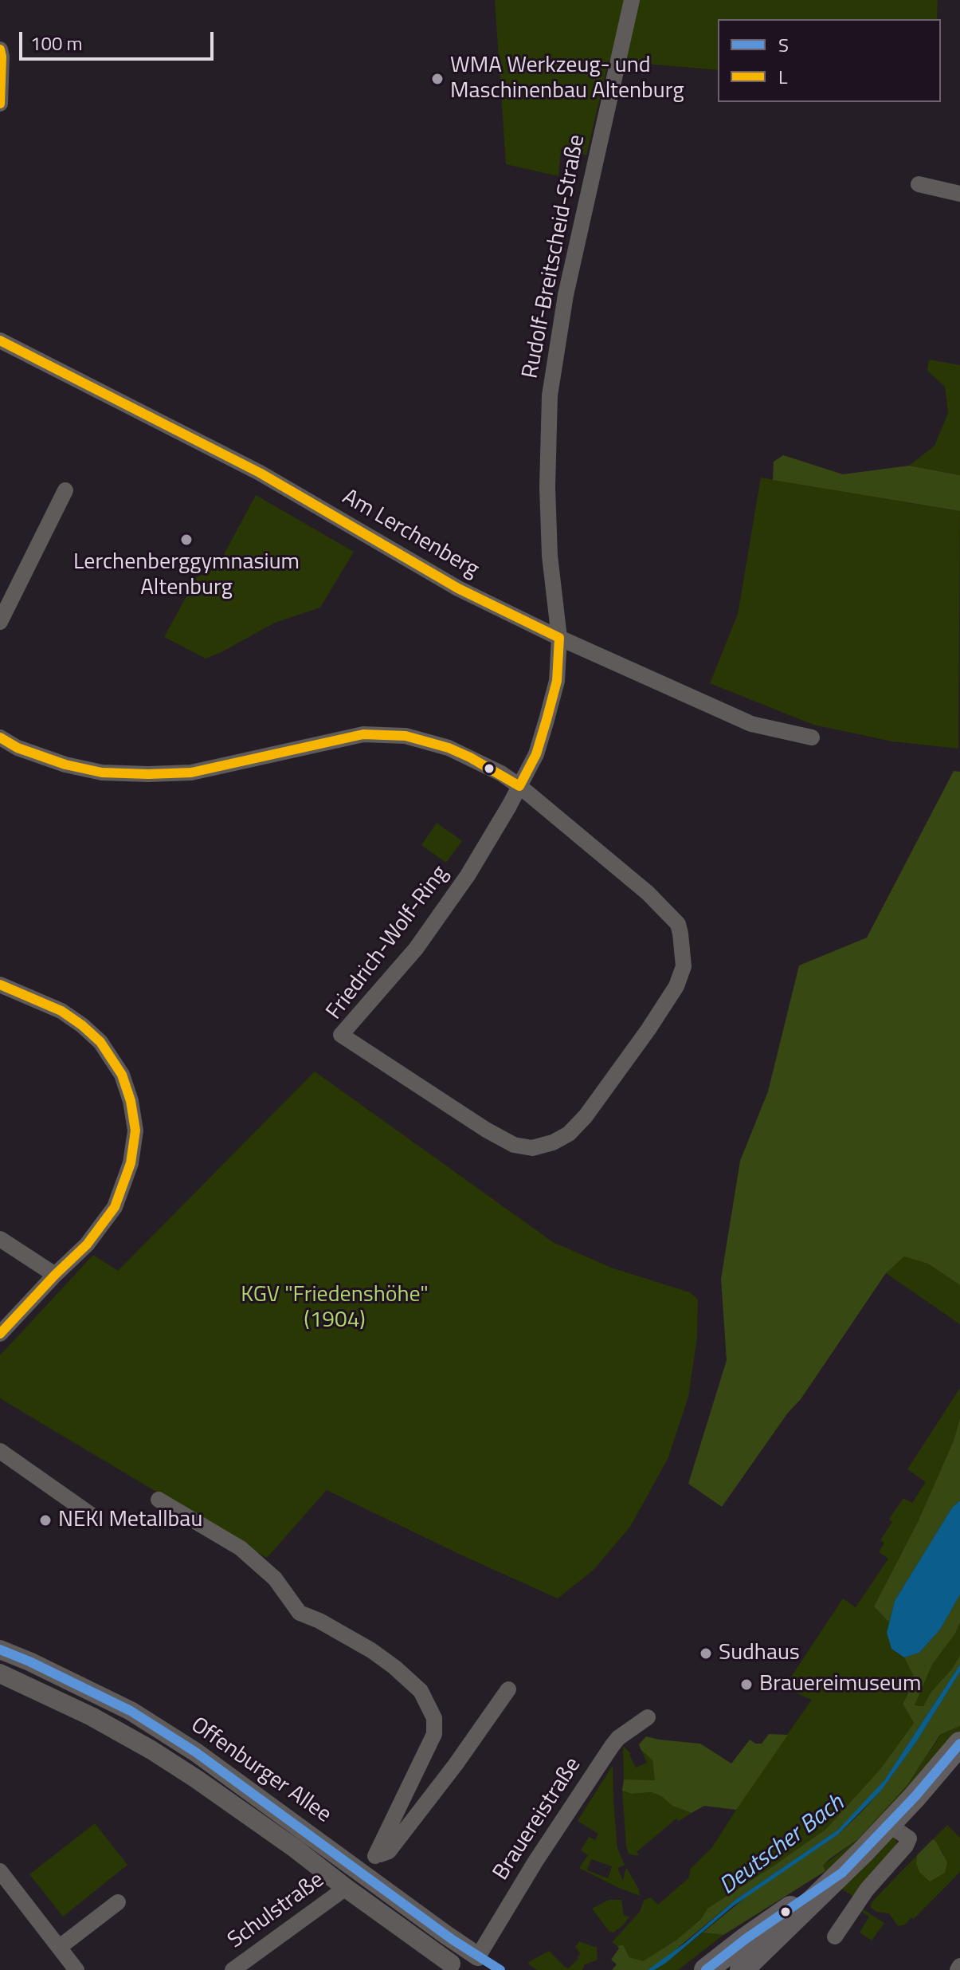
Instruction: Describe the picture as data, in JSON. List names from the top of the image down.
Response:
{
  "streets": {
    "street": [
      "Rudolf-Breitscheid-Straße",
      "Am Lerchenberg",
      "Friedrich-Wolf-Ring",
      "Offenburger Allee",
      "Brauereistraße",
      "Schulstraße"
    ]
  },
  "crossings": [
    ["Rudolf-Breitscheid-Straße", "Am Lerchenberg"],
    ["Rudolf-Breitscheid-Straße", "Friedrich-Wolf-Ring"],
    ["Offenburger Allee", "Brauereistraße"],
    ["Offenburger Allee", "Schulstraße"]
  ],
  "water": ["Deutscher Bach"],
  "parks": ["KGV \"Friedenshöhe\" (1904)"],
  "places": [
    "WMA Werkzeug- und Maschinenbau Altenburg",
    "Lerchenberggymnasium Altenburg",
    "NEKI Metallbau",
    "Sudhaus",
    "Brauereimuseum"
  ],
  "lines": ["transit line L", "transit line S"],
  "legend": ["S", "L"],
  "scale_bar": "100 m"
}
